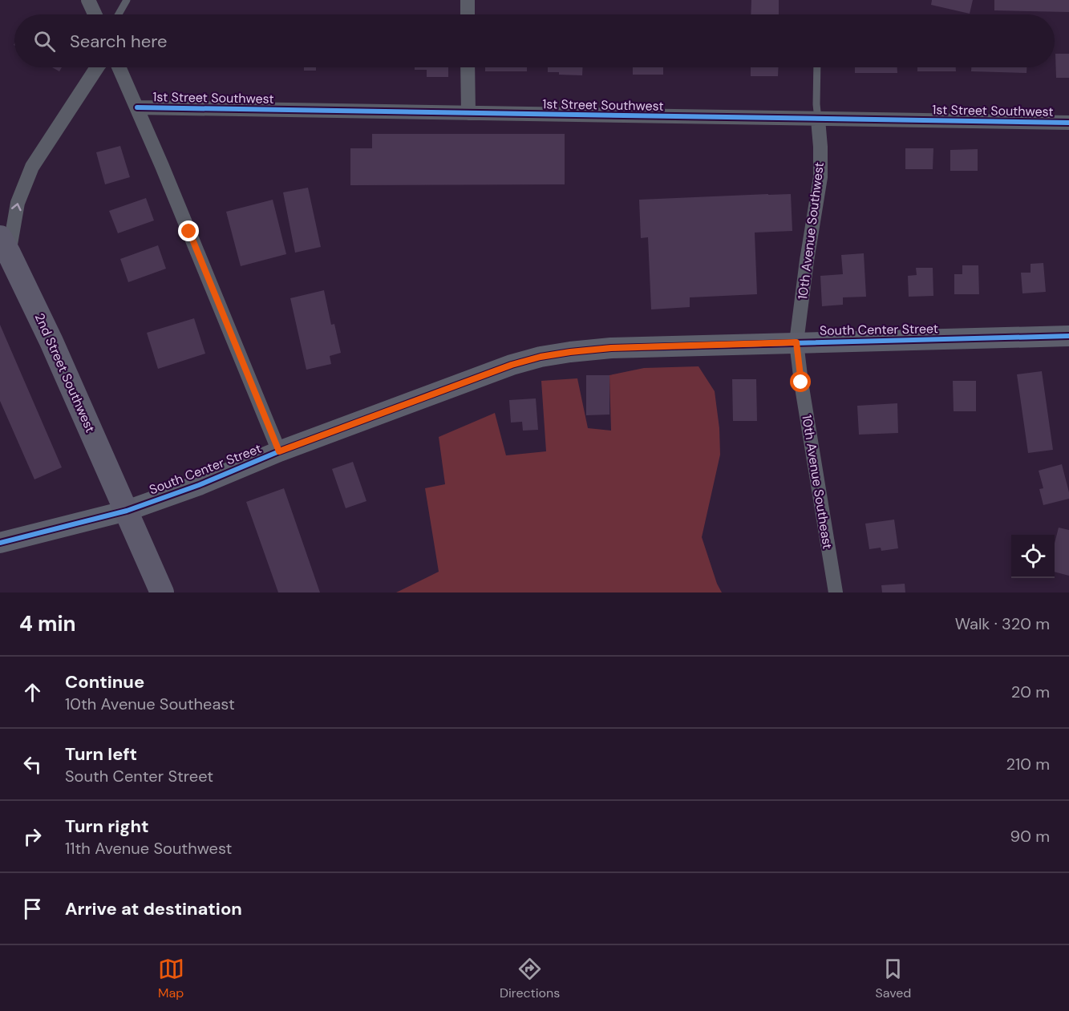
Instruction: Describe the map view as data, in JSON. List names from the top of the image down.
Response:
{
  "streets": {
    "main road": ["2nd Street Southwest"],
    "street": [
      "1st Street Southwest",
      "10th Avenue Southwest",
      "South Center Street",
      "10th Avenue Southeast"
    ]
  },
  "crossings": [
    ["1st Street Southwest", "10th Avenue Southwest"],
    ["10th Avenue Southwest", "South Center Street"],
    ["10th Avenue Southwest", "10th Avenue Southeast"],
    ["South Center Street", "2nd Street Southwest"],
    ["South Center Street", "10th Avenue Southeast"]
  ],
  "page": {
    "search": "Search here",
    "heading": ["4 min", "Walk · 320 m"],
    "list": [
      ["Continue", "10th Avenue Southeast", "20 m"],
      ["Turn left", "South Center Street", "210 m"],
      ["Turn right", "11th Avenue Southwest", "90 m"],
      "Arrive at destination"
    ],
    "nav": ["Map", "Directions", "Saved"]
  }
}
